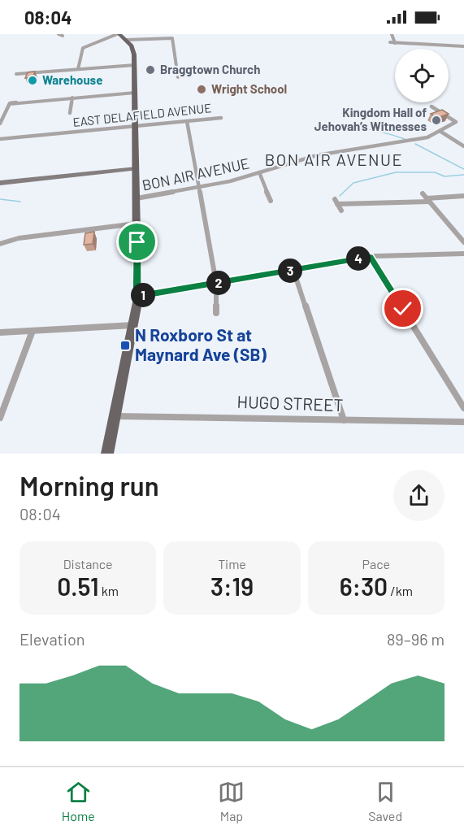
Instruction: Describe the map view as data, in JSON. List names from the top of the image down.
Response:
{
  "streets": {
    "street": ["EAST DELAFIELD AVENUE", "BON AIR AVENUE", "HUGO STREET"]
  },
  "districts": ["BON AIR AVENUE"],
  "places": {
    "other": [
      "Braggtown Church",
      "Warehouse",
      "Wright School",
      "Kingdom Hall of Jehovah’s Witnesses"
    ],
    "transit": ["N Roxboro St at Maynard Ave (SB)"]
  },
  "page": {
    "status": "08:04",
    "pins": [
      "4",
      "3",
      "2",
      "1"
    ],
    "heading": ["Morning run", "08:04"],
    "stats": [
      ["Distance", "0.51 km"],
      ["Time", "3:19"],
      ["Pace", "6:30 /km"]
    ],
    "chart": ["Elevation", "89–96 m"],
    "tabs": ["Home", "Map", "Saved"]
  }
}
